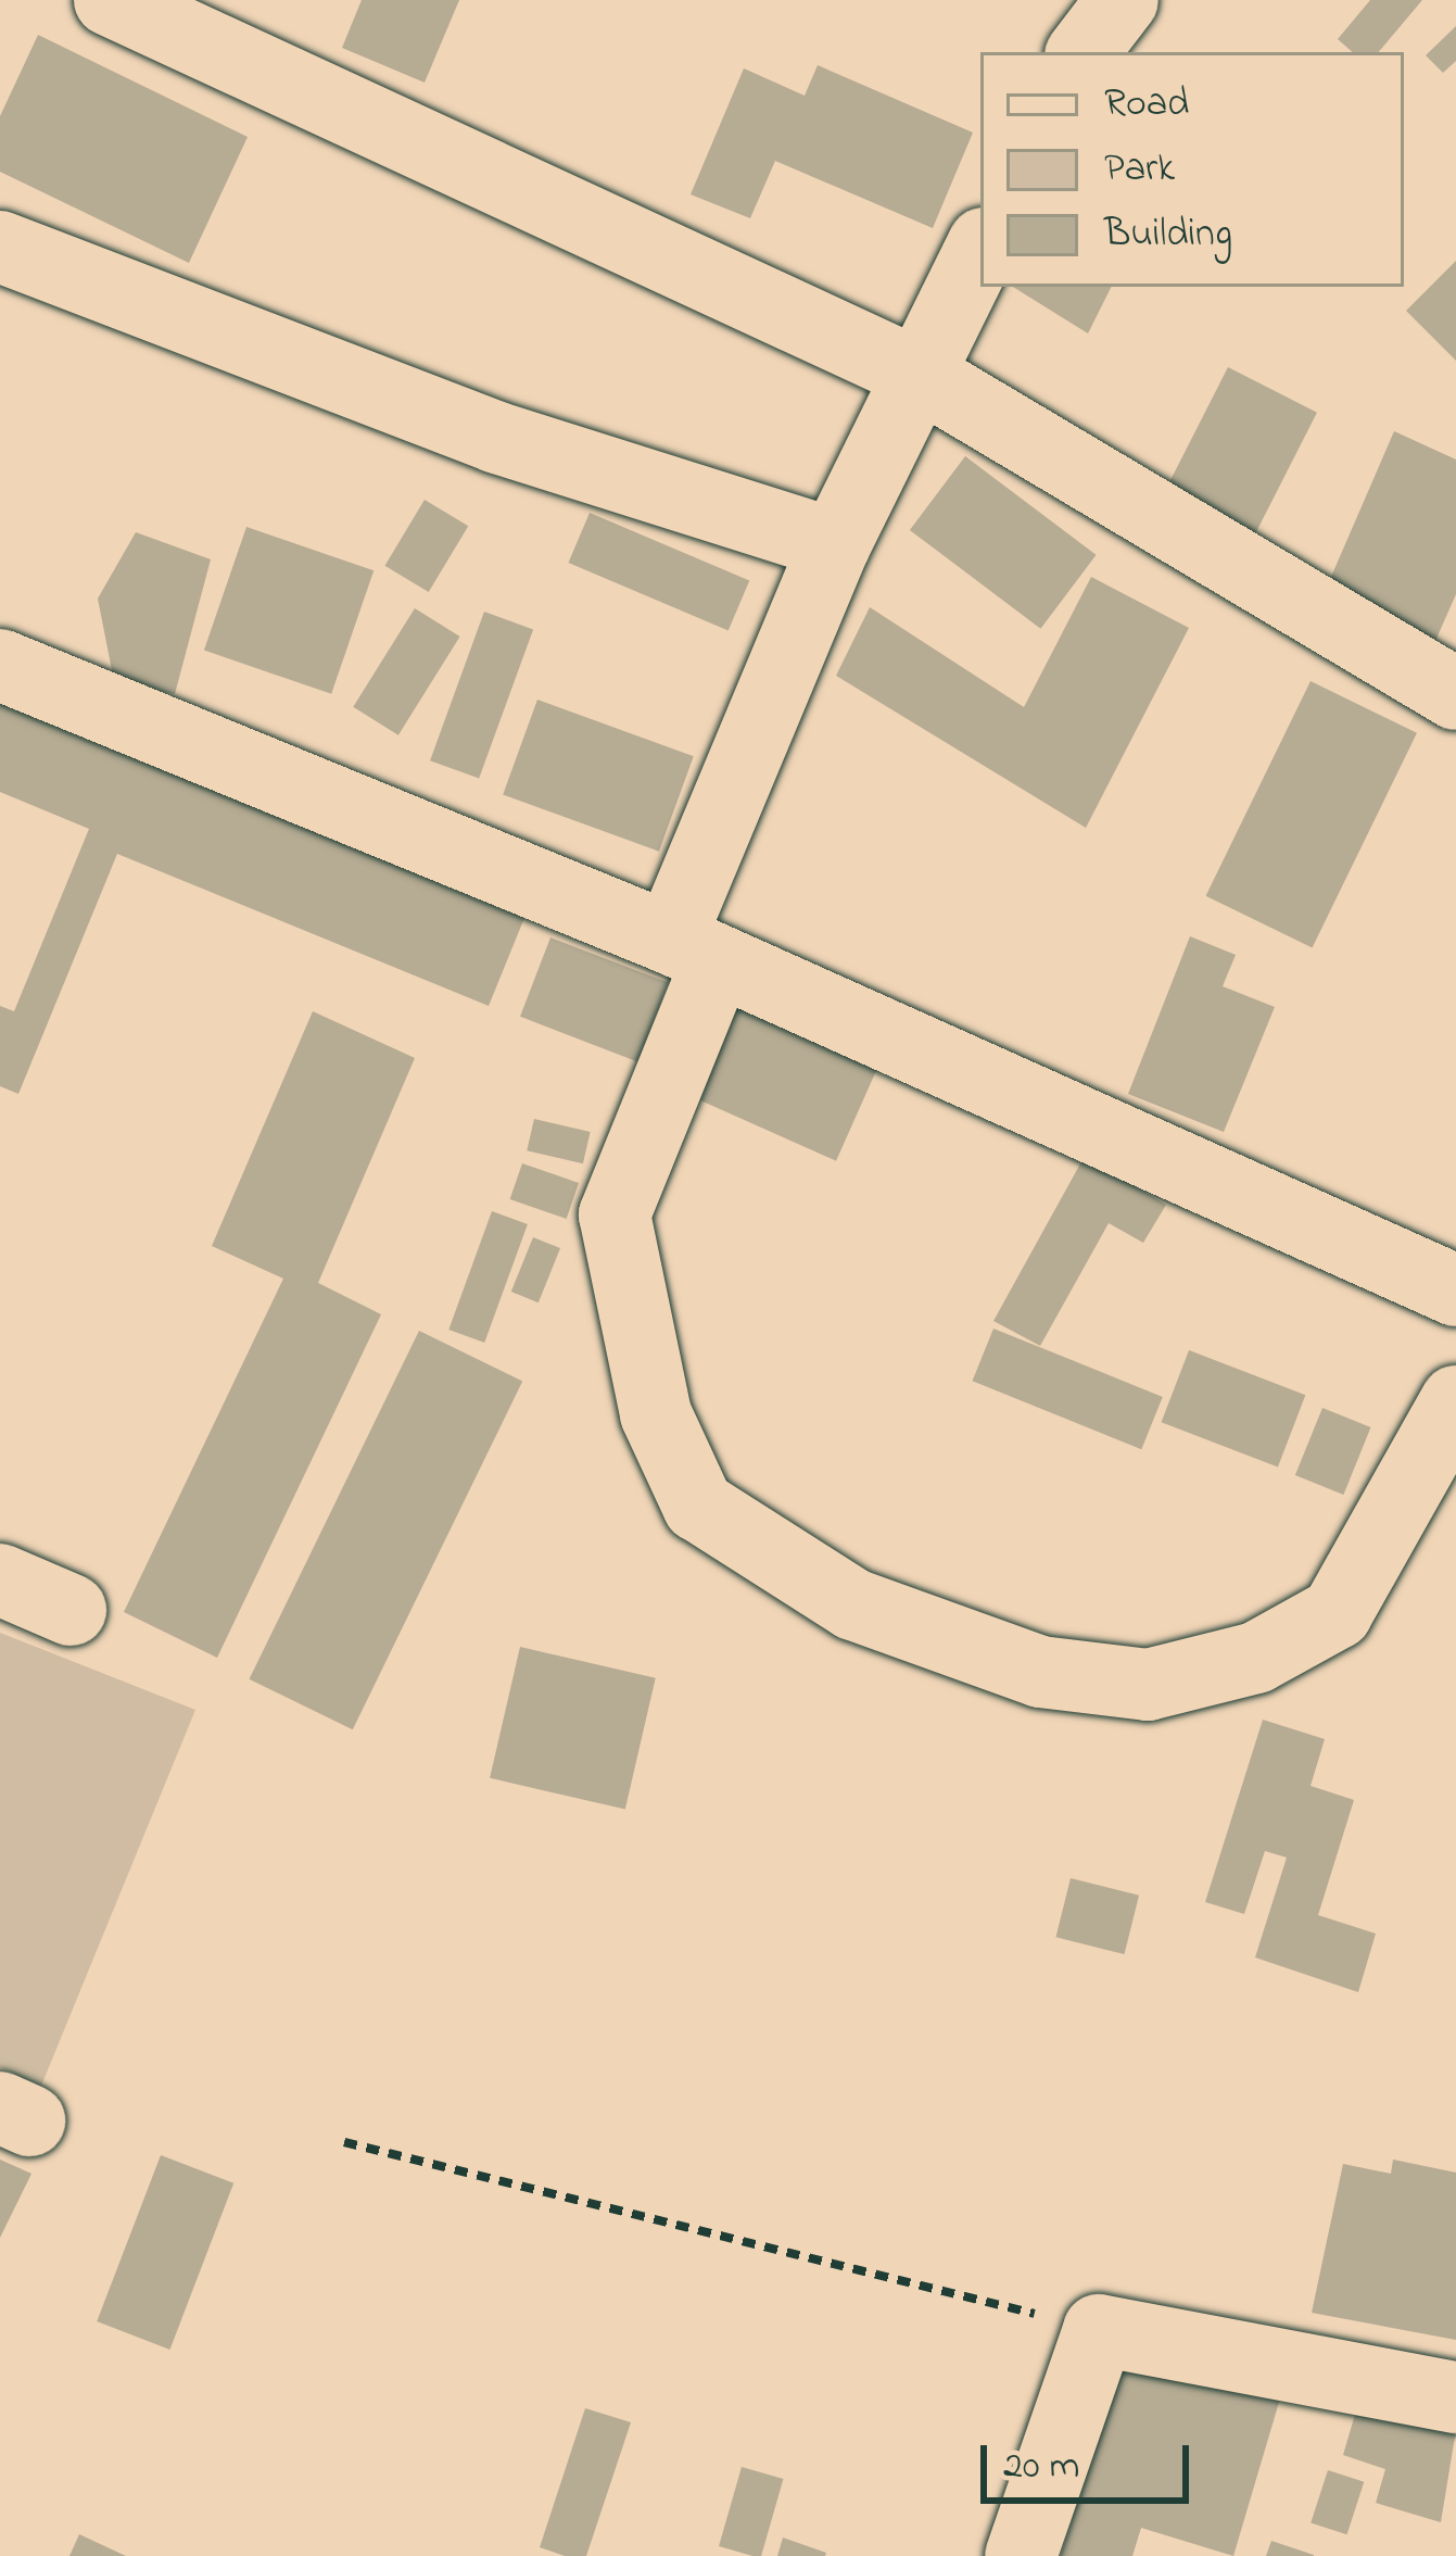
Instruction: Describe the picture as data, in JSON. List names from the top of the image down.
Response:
{
  "legend": ["Road", "Park", "Building"],
  "scale_bar": "20 m"
}
